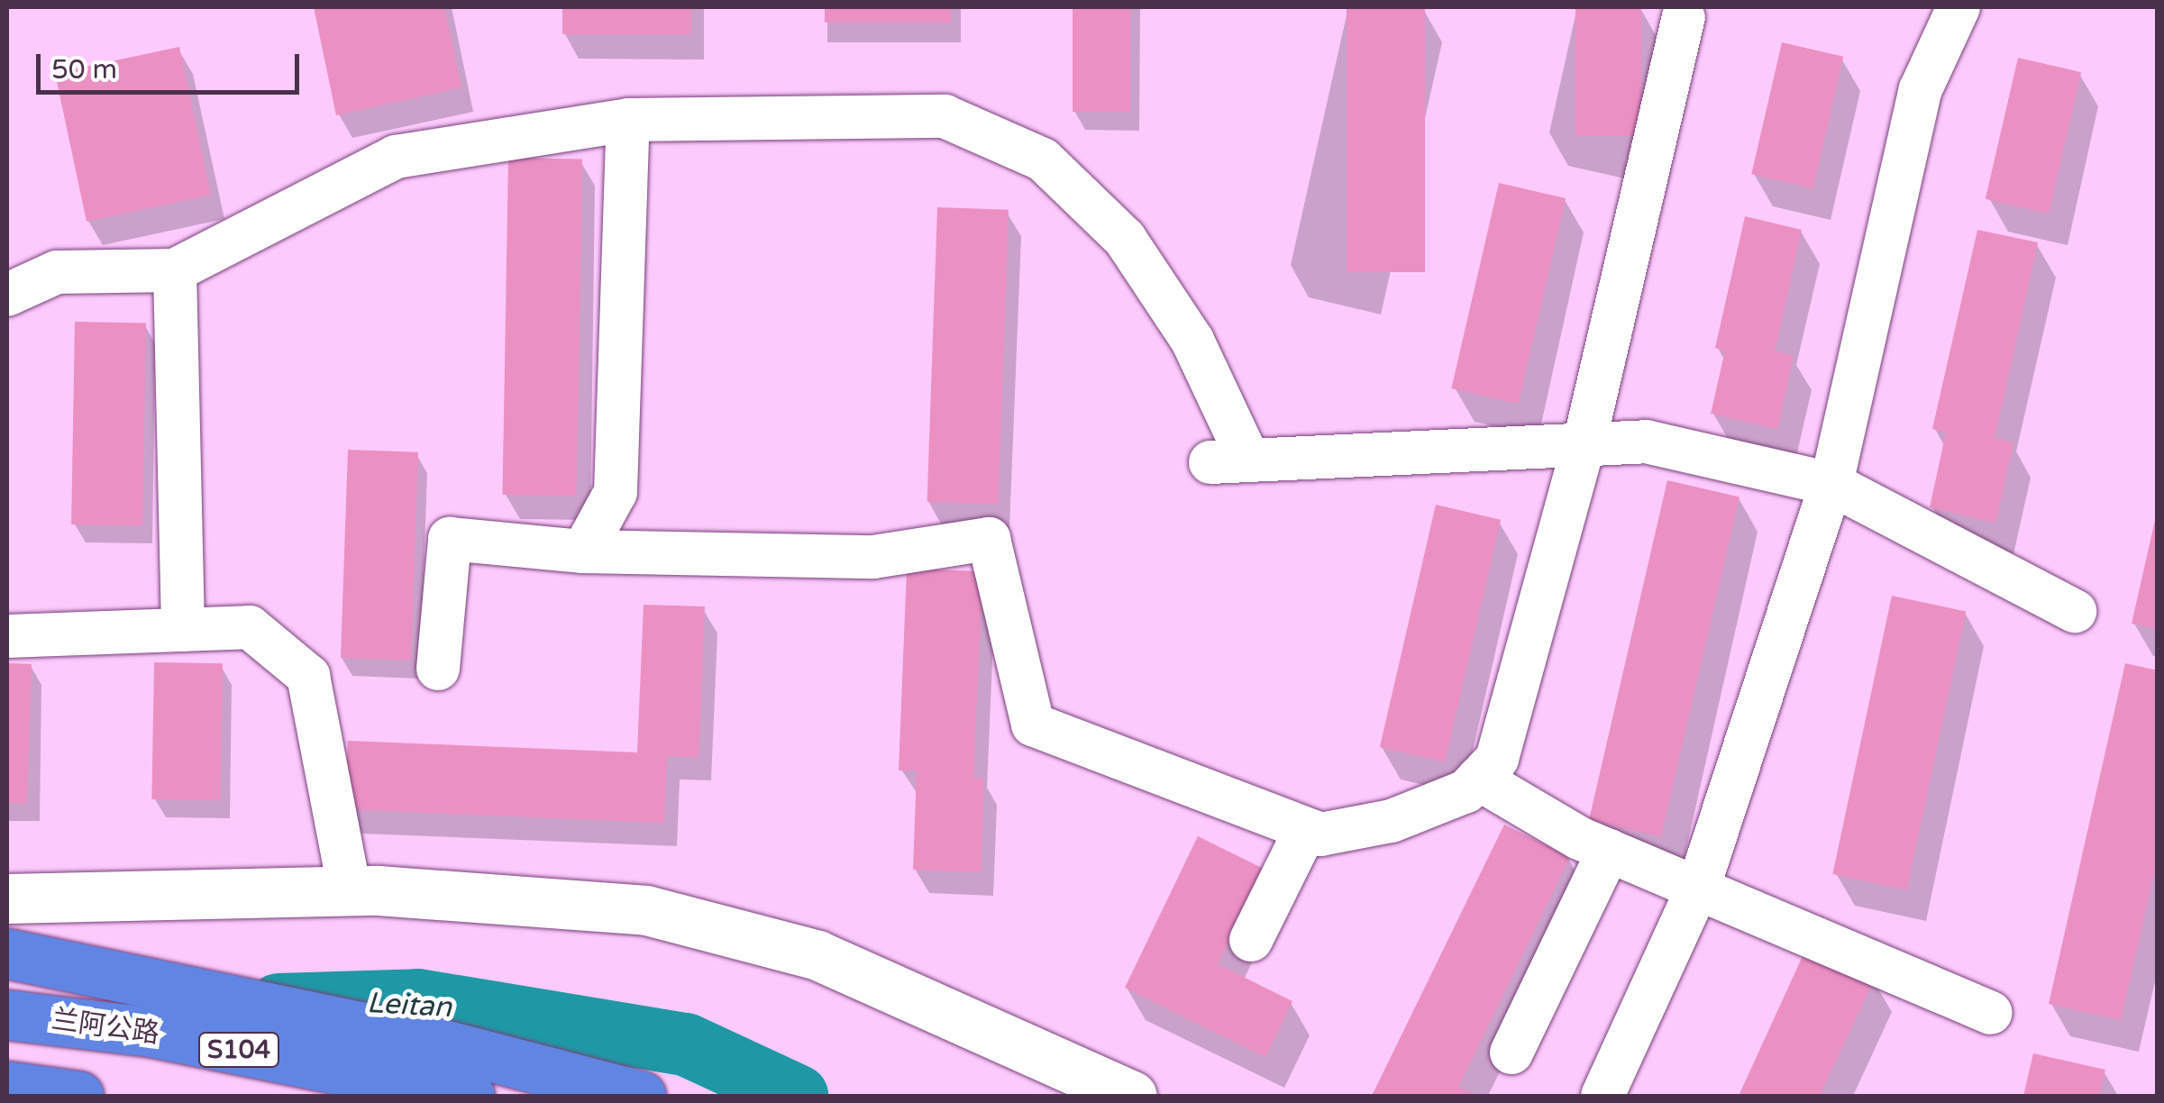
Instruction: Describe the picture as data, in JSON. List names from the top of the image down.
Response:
{
  "streets": {
    "highway": ["兰阿公路", "S104"]
  },
  "water": ["Leitan"],
  "scale_bar": "50 m"
}
